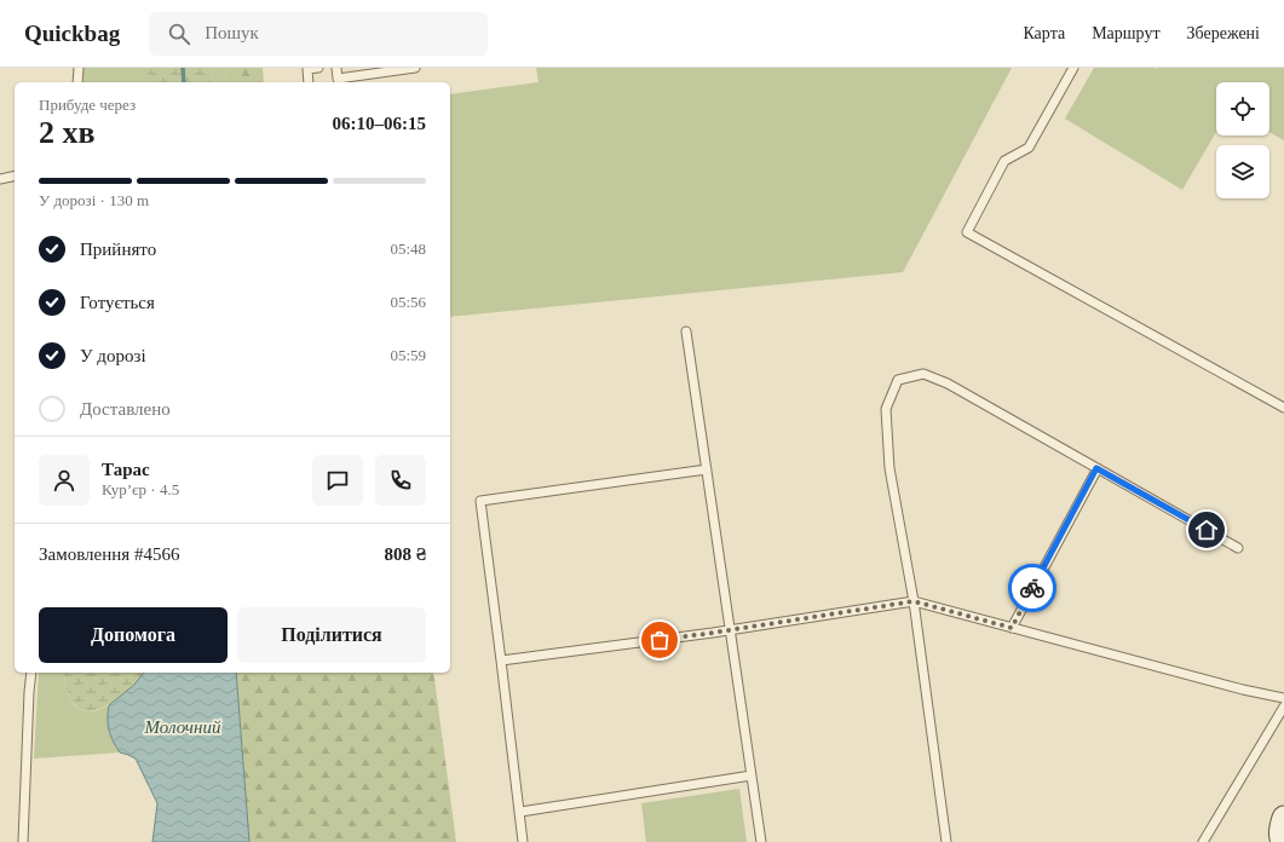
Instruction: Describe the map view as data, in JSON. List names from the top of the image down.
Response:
{
  "water": ["Молочний"],
  "page": {
    "header": "Quickbag",
    "search": "Пошук",
    "nav": ["Карта", "Маршрут", "Збережені"],
    "heading": ["2 хв", "Прибуде через", "06:10–06:15"],
    "panel": [
      "Тарас",
      "Кур’єр · 4.5",
      "Замовлення #4566",
      "808 ₴"
    ],
    "bar": "У дорозі · 130 m",
    "list": [
      ["Прийнято", "05:48"],
      ["Готується", "05:56"],
      ["У дорозі", "05:59"],
      "Доставлено"
    ],
    "buttons": ["Допомога", "Поділитися"]
  }
}
